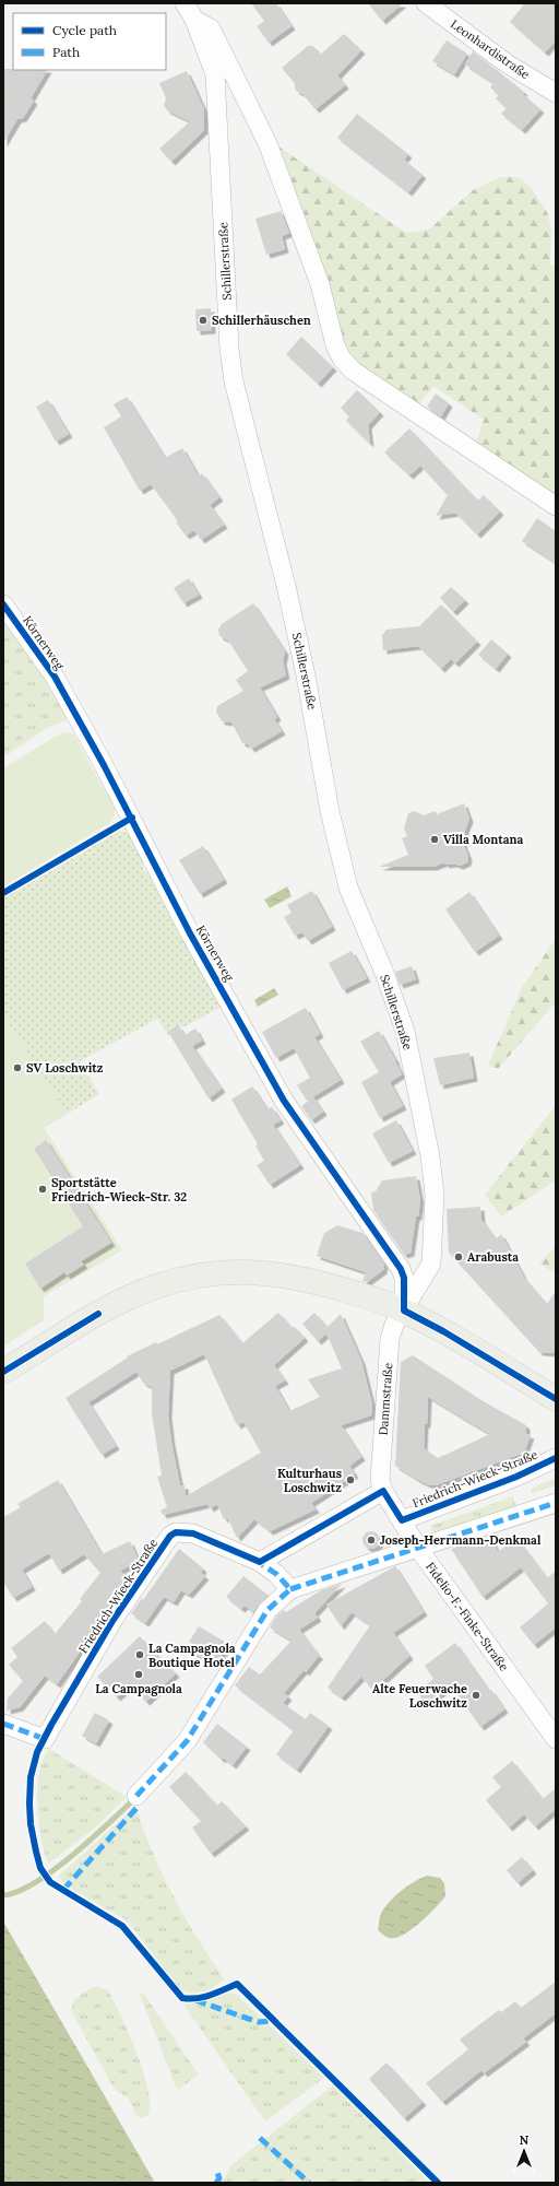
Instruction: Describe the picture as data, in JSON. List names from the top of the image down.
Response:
{
  "streets": {
    "street": [
      "Leonhardistraße",
      "Schillerstraße",
      "Körnerweg",
      "Dammstraße",
      "Friedrich-Wieck-Straße",
      "Fidelio-F.-Finke-Straße"
    ]
  },
  "crossings": [
    ["Schillerstraße", "Körnerweg"],
    ["Schillerstraße", "Dammstraße"],
    ["Körnerweg", "Dammstraße"],
    ["Dammstraße", "Fidelio-F.-Finke-Straße"],
    ["Friedrich-Wieck-Straße", "Fidelio-F.-Finke-Straße"]
  ],
  "places": [
    "Schillerhäuschen",
    "Villa Montana",
    "SV Loschwitz",
    "Sportstätte Friedrich-Wieck-Str. 32",
    "Arabusta",
    "Kulturhaus Loschwitz",
    "Joseph-Herrmann-Denkmal",
    "La Campagnola Boutique Hotel",
    "La Campagnola",
    "Alte Feuerwache Loschwitz"
  ],
  "legend": ["Cycle path", "Path"],
  "north": "top"
}
